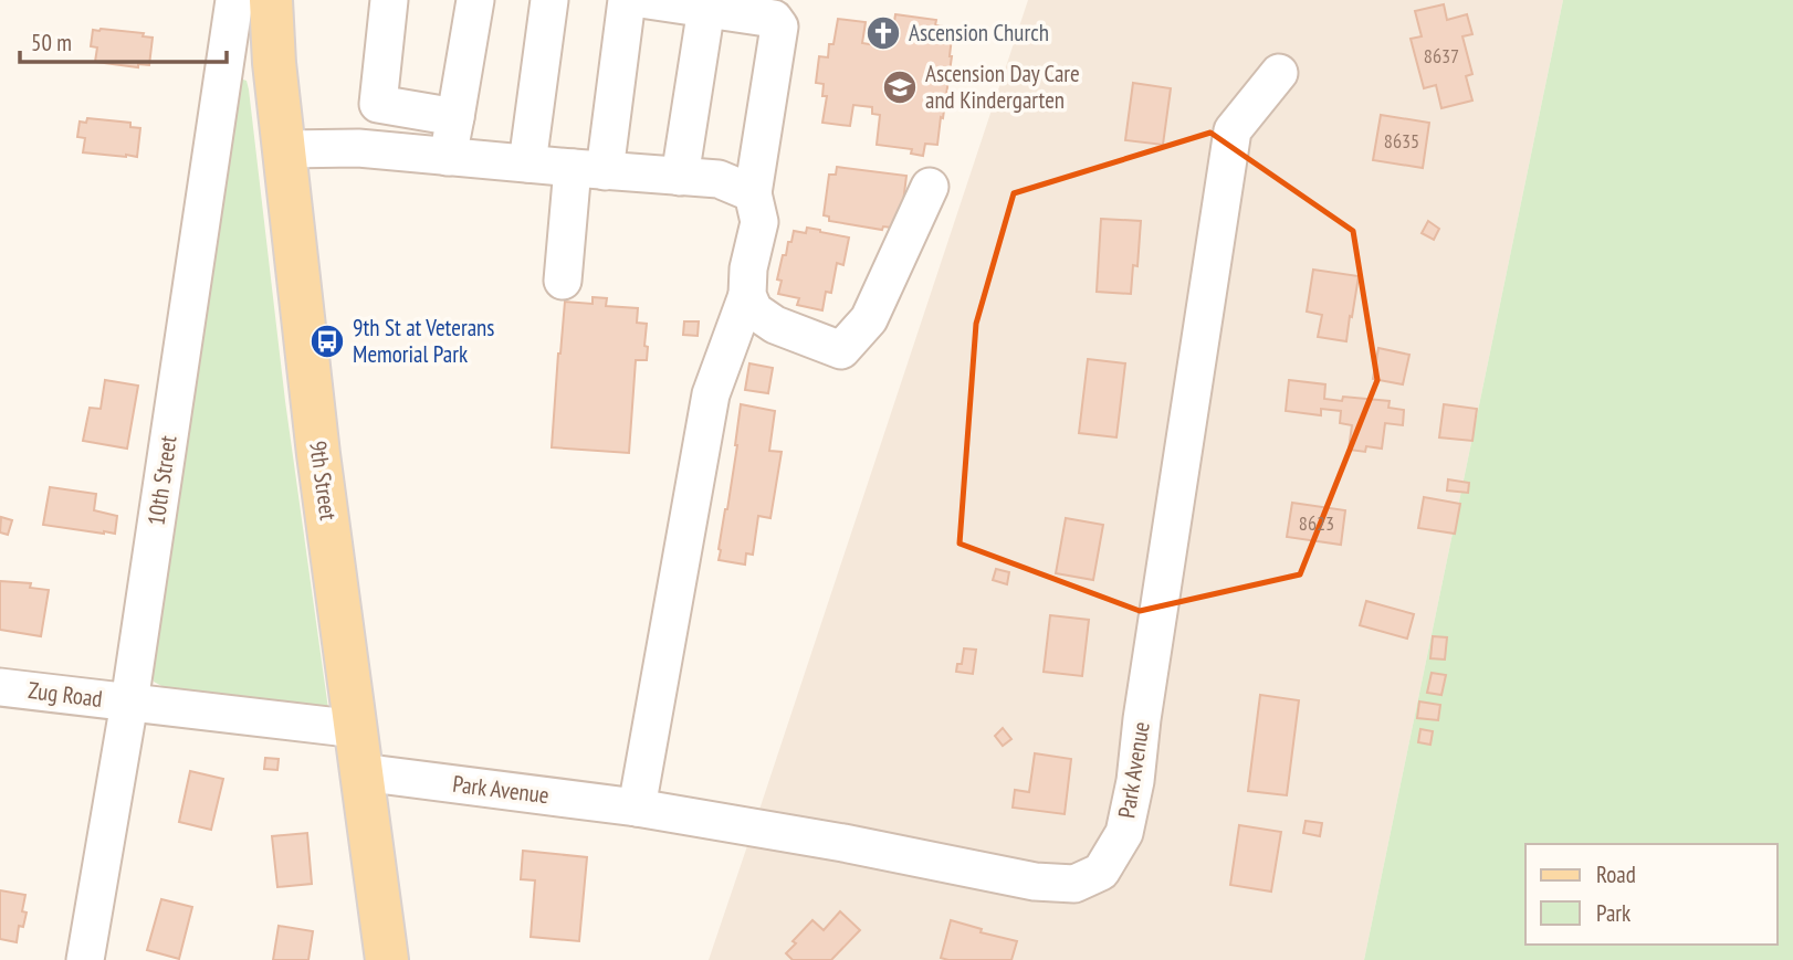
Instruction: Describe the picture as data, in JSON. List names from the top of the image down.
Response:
{
  "streets": {
    "main road": ["9th Street"],
    "street": ["10th Street", "Zug Road", "Park Avenue"]
  },
  "crossings": [
    ["10th Street", "Zug Road"],
    ["9th Street", "Park Avenue"]
  ],
  "places": {
    "church": ["Ascension Church"],
    "school or university": ["Ascension Day Care and Kindergarten"],
    "bus stop": ["9th St at Veterans Memorial Park"]
  },
  "house_numbers": ["8637", "8635", "8623"],
  "legend": ["Road", "Park"],
  "scale_bar": "50 m"
}
